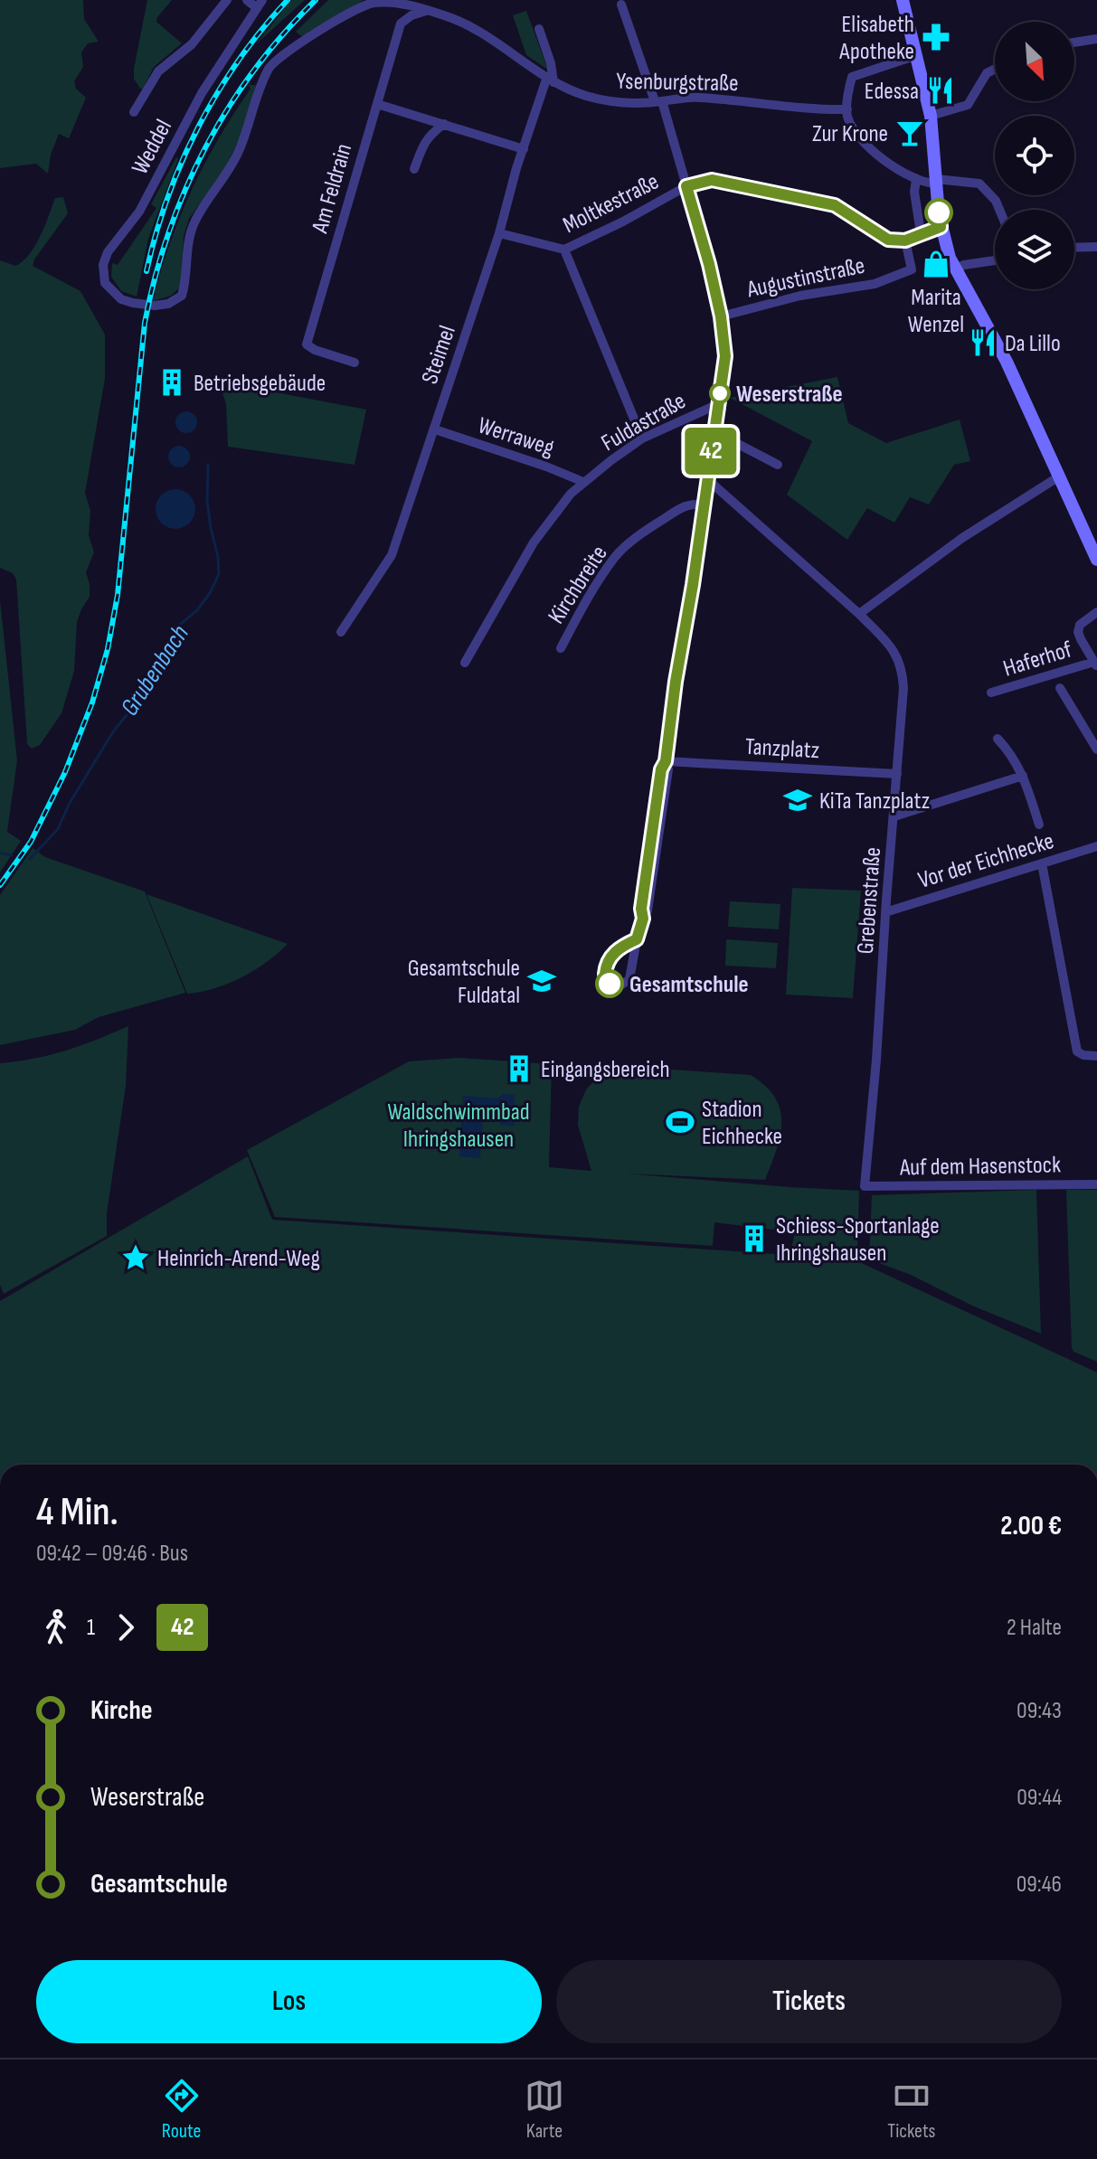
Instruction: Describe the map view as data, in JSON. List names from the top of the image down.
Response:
{
  "streets": {
    "street": [
      "Ysenburgstraße",
      "Weddel",
      "Am Feldrain",
      "Moltkestraße",
      "Augustinstraße",
      "Steimel",
      "Fuldastraße",
      "Werraweg",
      "Kirchbreite",
      "Haferhof",
      "Tanzplatz",
      "Vor der Eichhecke",
      "Grebenstraße",
      "Auf dem Hasenstock"
    ]
  },
  "crossings": [
    ["Ysenburgstraße", "Weddel"],
    ["Ysenburgstraße", "Am Feldrain"],
    ["Ysenburgstraße", "Steimel"],
    ["Ysenburgstraße", "Fuldastraße"],
    ["Moltkestraße", "Augustinstraße"],
    ["Moltkestraße", "Steimel"],
    ["Moltkestraße", "Fuldastraße"],
    ["Augustinstraße", "Fuldastraße"],
    ["Steimel", "Werraweg"],
    ["Fuldastraße", "Werraweg"],
    ["Tanzplatz", "Grebenstraße"],
    ["Vor der Eichhecke", "Grebenstraße"],
    ["Grebenstraße", "Auf dem Hasenstock"]
  ],
  "water": ["Grubenbach"],
  "parks": ["Waldschwimmbad Ihringshausen"],
  "places": {
    "pharmacy": ["Elisabeth Apotheke"],
    "restaurant": ["Edessa", "Da Lillo"],
    "bar": ["Zur Krone"],
    "shop": ["Marita Wenzel"],
    "building": ["Betriebsgebäude", "Eingangsbereich", "Schiess-Sportanlage Ihringshausen"],
    "other": ["Weserstraße", "Gesamtschule"],
    "school or university": ["KiTa Tanzplatz", "Gesamtschule Fuldatal"],
    "sports": ["Stadion Eichhecke"],
    "place": ["Heinrich-Arend-Weg"]
  },
  "lines": ["bus line 42"],
  "north": "bottom right",
  "page": {
    "on_map": "42",
    "heading": ["4 Min.", "09:42 – 09:46 · Bus", "2.00 €"],
    "legs": ["1", "42", "2 Halte"],
    "list": [
      {
        "name": "Kirche",
        "value": "09:43"
      },
      {
        "name": "Weserstraße",
        "value": "09:44"
      },
      {
        "name": "Gesamtschule",
        "value": "09:46"
      }
    ],
    "buttons": ["Los", "Tickets"],
    "tabs": ["Route", "Karte", "Tickets"]
  }
}
